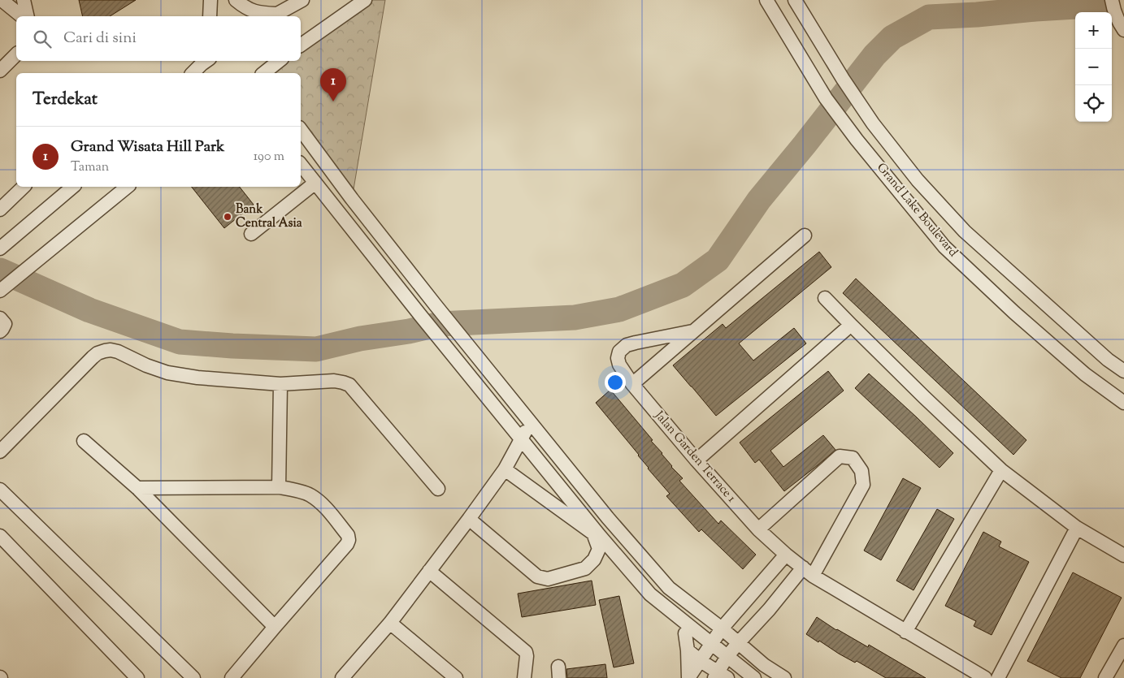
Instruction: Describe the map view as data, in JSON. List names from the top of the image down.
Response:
{
  "streets": {
    "street": ["Grand Lake Boulevard", "Jalan Garden Terrace 1"]
  },
  "places": ["Bank Central Asia"],
  "page": {
    "map_buttons": ["+", "−"],
    "search": "Cari di sini",
    "pins": "1",
    "heading": "Terdekat",
    "list": [
      {
        "mark": "1",
        "name": "Grand Wisata Hill Park",
        "note": "Taman",
        "value": "190 m"
      }
    ]
  }
}
